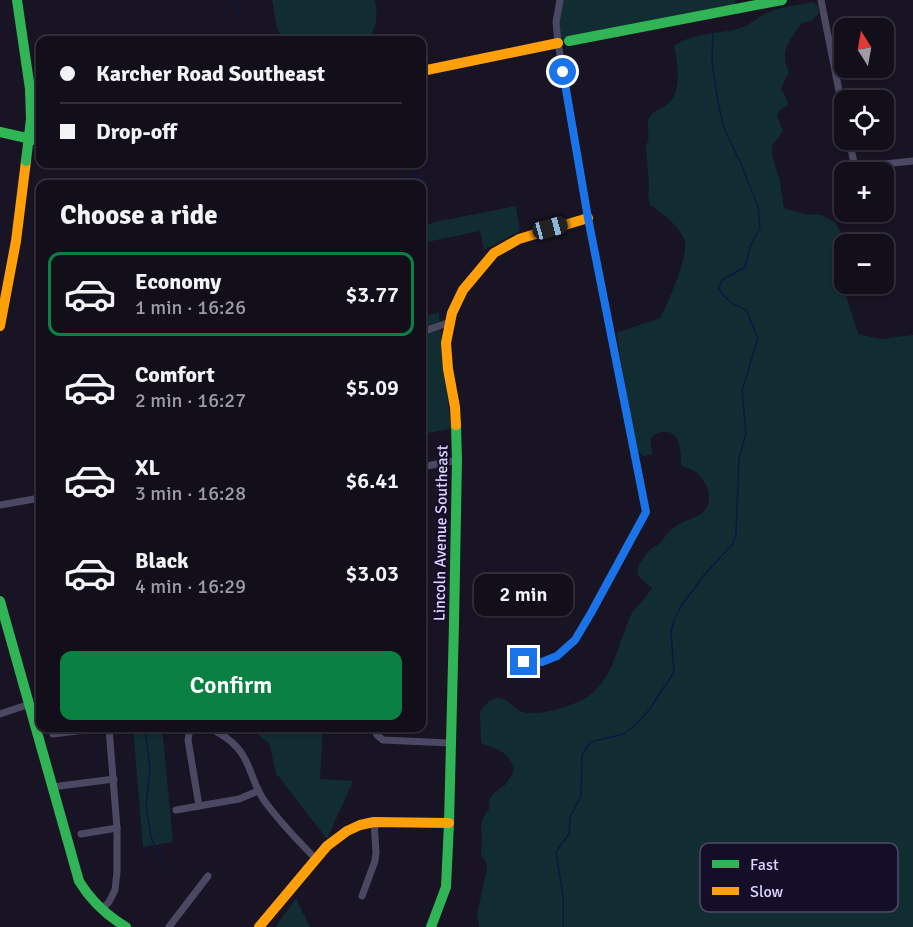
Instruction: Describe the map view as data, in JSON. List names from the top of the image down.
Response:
{
  "streets": {
    "street": ["Lincoln Avenue Southeast"]
  },
  "legend": ["Fast", "Slow"],
  "north": "top",
  "page": {
    "map_buttons": ["+", "−"],
    "banner": ["Karcher Road Southeast", "Drop-off"],
    "heading": "Choose a ride",
    "list": [
      {
        "name": "Economy",
        "note": "1 min · 16:26",
        "value": "$3.77"
      },
      {
        "name": "Comfort",
        "note": "2 min · 16:27",
        "value": "$5.09"
      },
      {
        "name": "XL",
        "note": "3 min · 16:28",
        "value": "$6.41"
      },
      {
        "name": "Black",
        "note": "4 min · 16:29",
        "value": "$3.03"
      }
    ],
    "bubble": "2 min",
    "buttons": "Confirm"
  }
}
